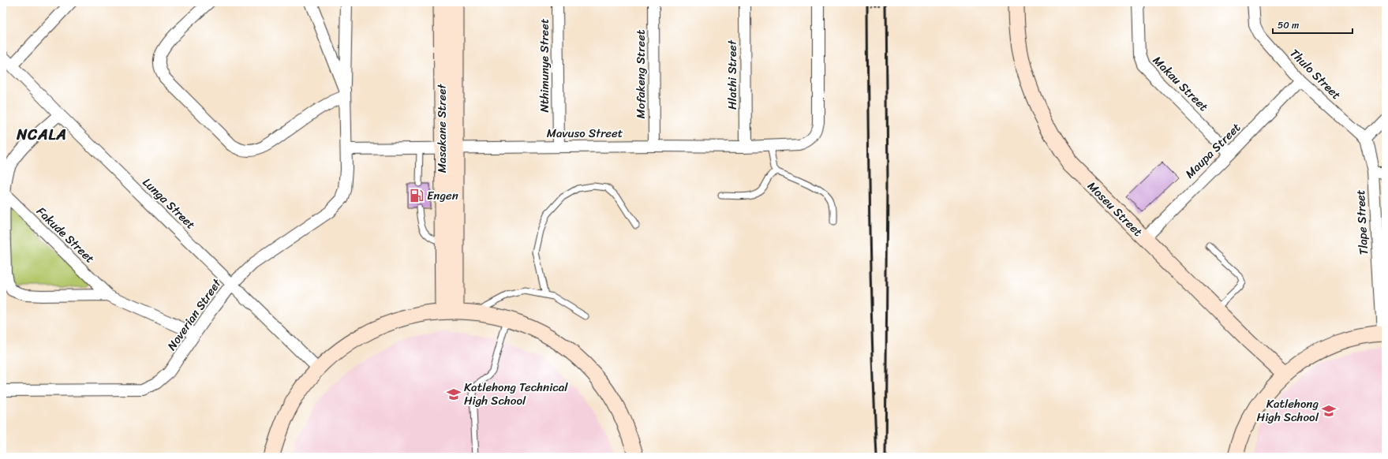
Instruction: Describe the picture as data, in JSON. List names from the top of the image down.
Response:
{
  "streets": {
    "street": [
      "Nthimunye Street",
      "Mofakeng Street",
      "Thulo Street",
      "Hlathi Street",
      "Makau Street",
      "Masakane Street",
      "Mavuso Street",
      "Maupa Street",
      "Lunga Street",
      "Moseu Street",
      "Tlape Street",
      "Fakude Street",
      "Noverian Street"
    ]
  },
  "crossings": [
    ["Nthimunye Street", "Mavuso Street"],
    ["Mofakeng Street", "Mavuso Street"],
    ["Thulo Street", "Maupa Street"],
    ["Thulo Street", "Tlape Street"],
    ["Hlathi Street", "Mavuso Street"],
    ["Makau Street", "Maupa Street"],
    ["Masakane Street", "Mavuso Street"],
    ["Mavuso Street", "Noverian Street"],
    ["Maupa Street", "Moseu Street"],
    ["Lunga Street", "Fakude Street"],
    ["Lunga Street", "Noverian Street"],
    ["Fakude Street", "Noverian Street"]
  ],
  "districts": ["NCALA"],
  "places": {
    "fuel station": ["Engen"],
    "school or university": ["Katlehong Technical High School", "Katlehong High School"]
  },
  "scale_bar": "50 m"
}
